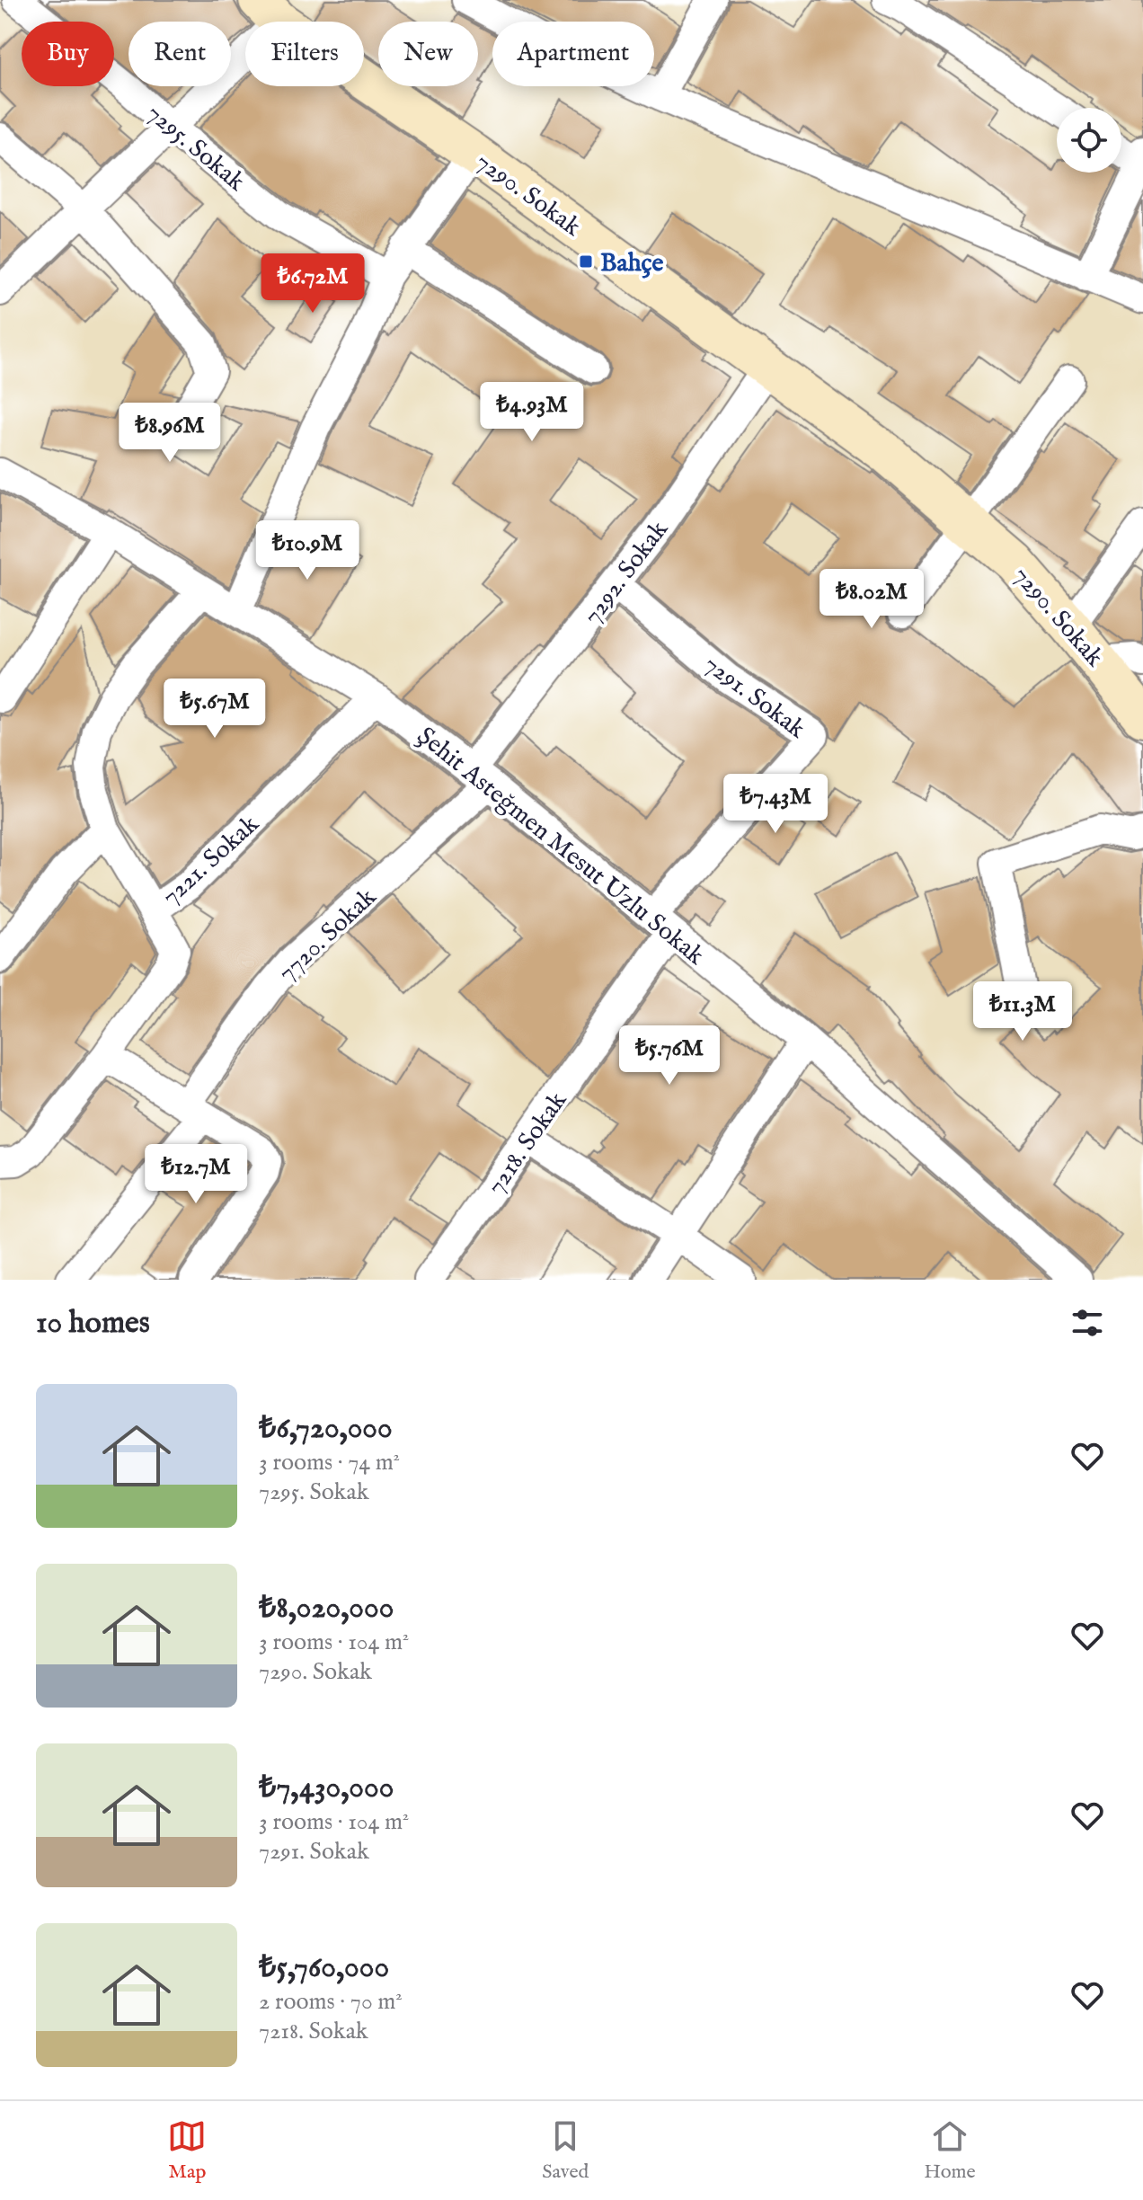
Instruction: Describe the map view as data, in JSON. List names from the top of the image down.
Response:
{
  "streets": {
    "street": [
      "7295. Sokak",
      "7290. Sokak",
      "7292. Sokak",
      "7291. Sokak",
      "Şehit Asteğmen Mesut Uzlu Sokak",
      "7221. Sokak",
      "7720. Sokak",
      "7218. Sokak"
    ]
  },
  "crossings": [
    ["7290. Sokak", "7292. Sokak"],
    ["7292. Sokak", "7291. Sokak"],
    ["7292. Sokak", "Şehit Asteğmen Mesut Uzlu Sokak"],
    ["7292. Sokak", "7720. Sokak"],
    ["7291. Sokak", "Şehit Asteğmen Mesut Uzlu Sokak"],
    ["7291. Sokak", "7218. Sokak"],
    ["Şehit Asteğmen Mesut Uzlu Sokak", "7221. Sokak"],
    ["Şehit Asteğmen Mesut Uzlu Sokak", "7720. Sokak"],
    ["Şehit Asteğmen Mesut Uzlu Sokak", "7218. Sokak"]
  ],
  "places": {
    "transit": ["Bahçe"]
  },
  "page": {
    "chip": [
      "Buy",
      "Rent",
      "Filters",
      "New",
      "Apartment"
    ],
    "price": [
      "₺6.72M",
      "₺4.93M",
      "₺8.96M",
      "₺10.9M",
      "₺8.02M",
      "₺5.67M",
      "₺7.43M",
      "₺11.3M",
      "₺5.76M",
      "₺12.7M"
    ],
    "heading": "10 homes",
    "list": [
      {
        "name": "₺6,720,000",
        "note": "3 rooms · 74 m² · 7295. Sokak"
      },
      {
        "name": "₺8,020,000",
        "note": "3 rooms · 104 m² · 7290. Sokak"
      },
      {
        "name": "₺7,430,000",
        "note": "3 rooms · 104 m² · 7291. Sokak"
      },
      {
        "name": "₺5,760,000",
        "note": "2 rooms · 70 m² · 7218. Sokak"
      }
    ],
    "tabs": ["Map", "Saved", "Home"]
  }
}
